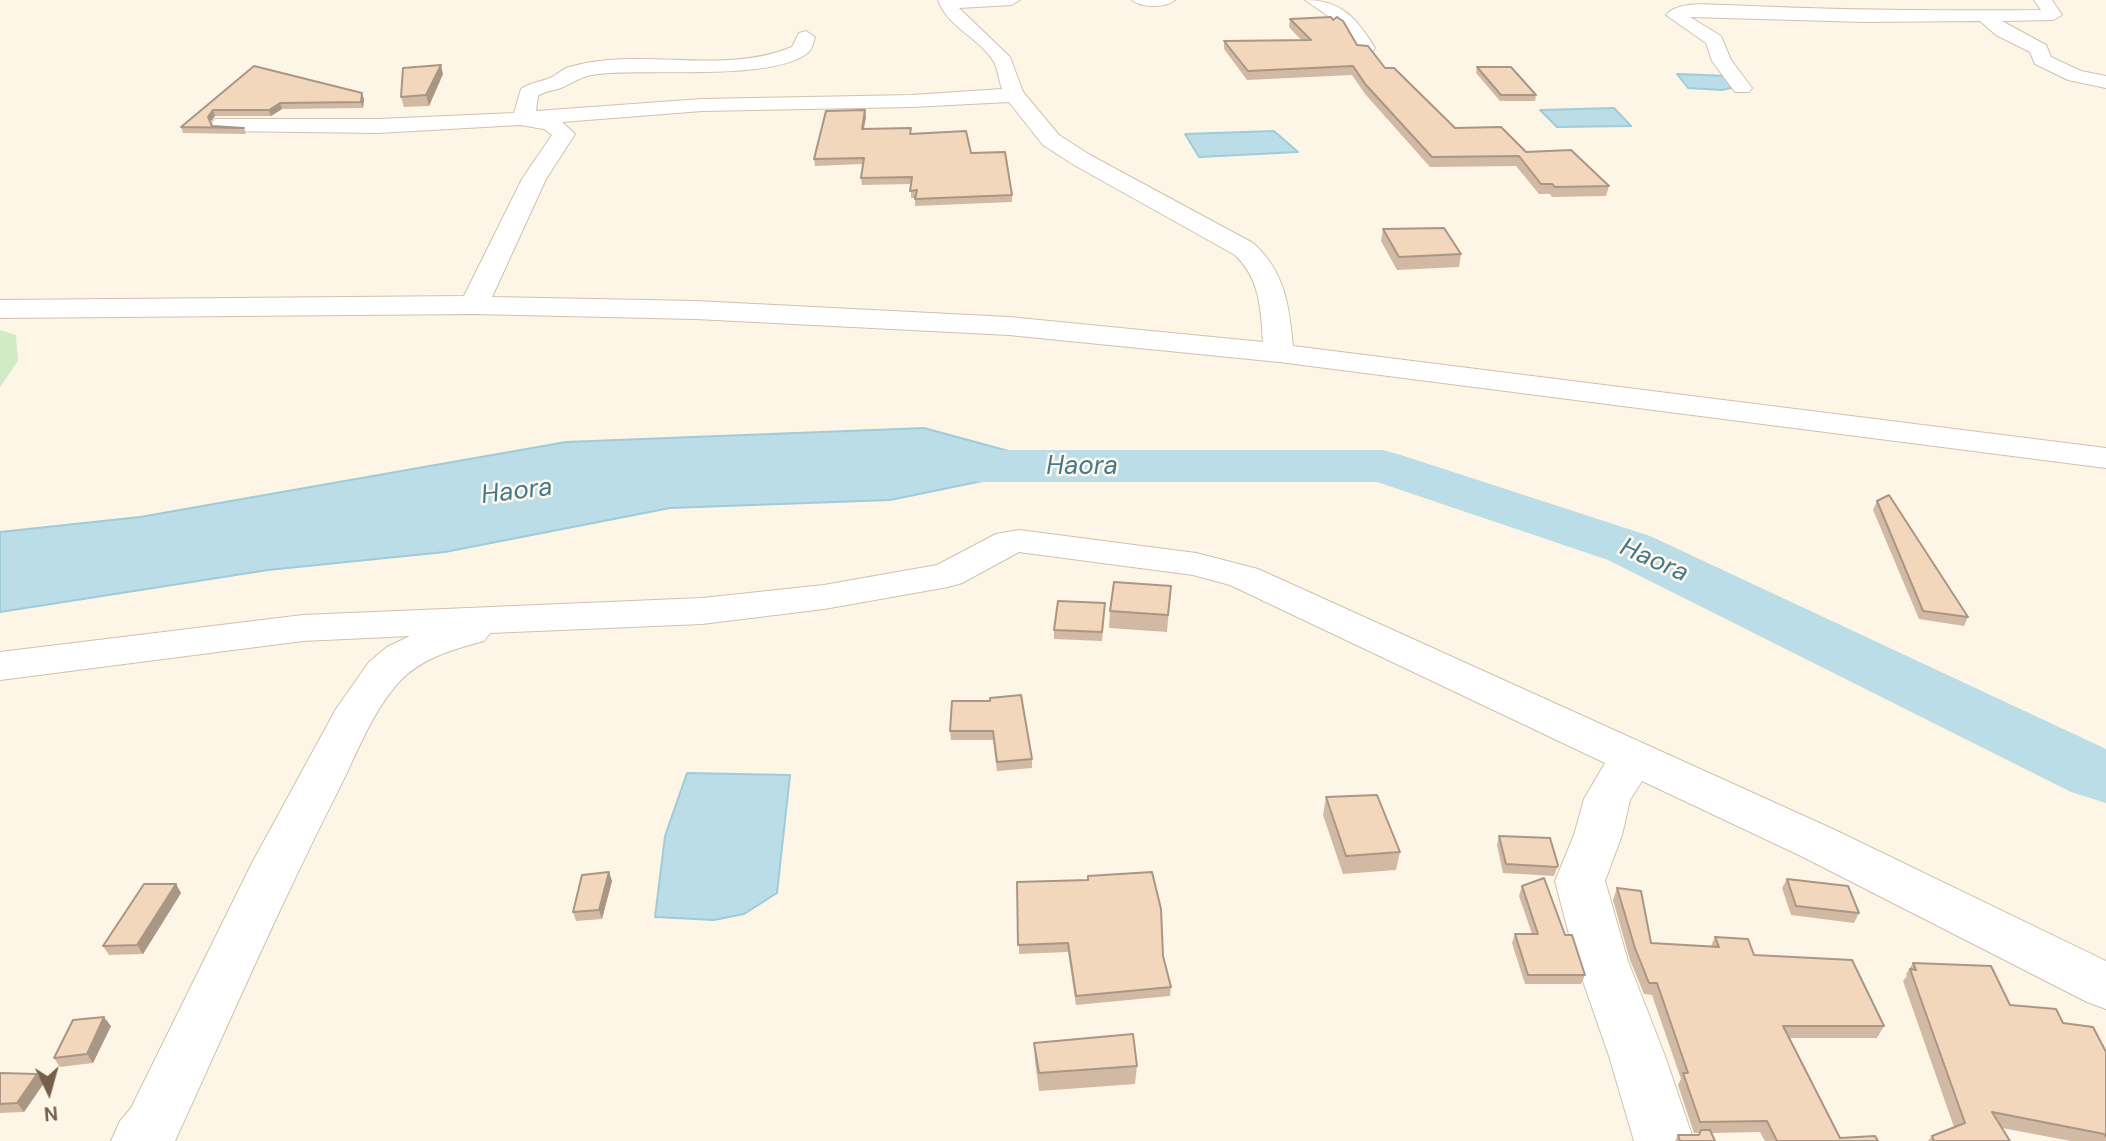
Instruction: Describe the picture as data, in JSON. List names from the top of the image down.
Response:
{
  "water": ["Haora"],
  "north": "bottom"
}
